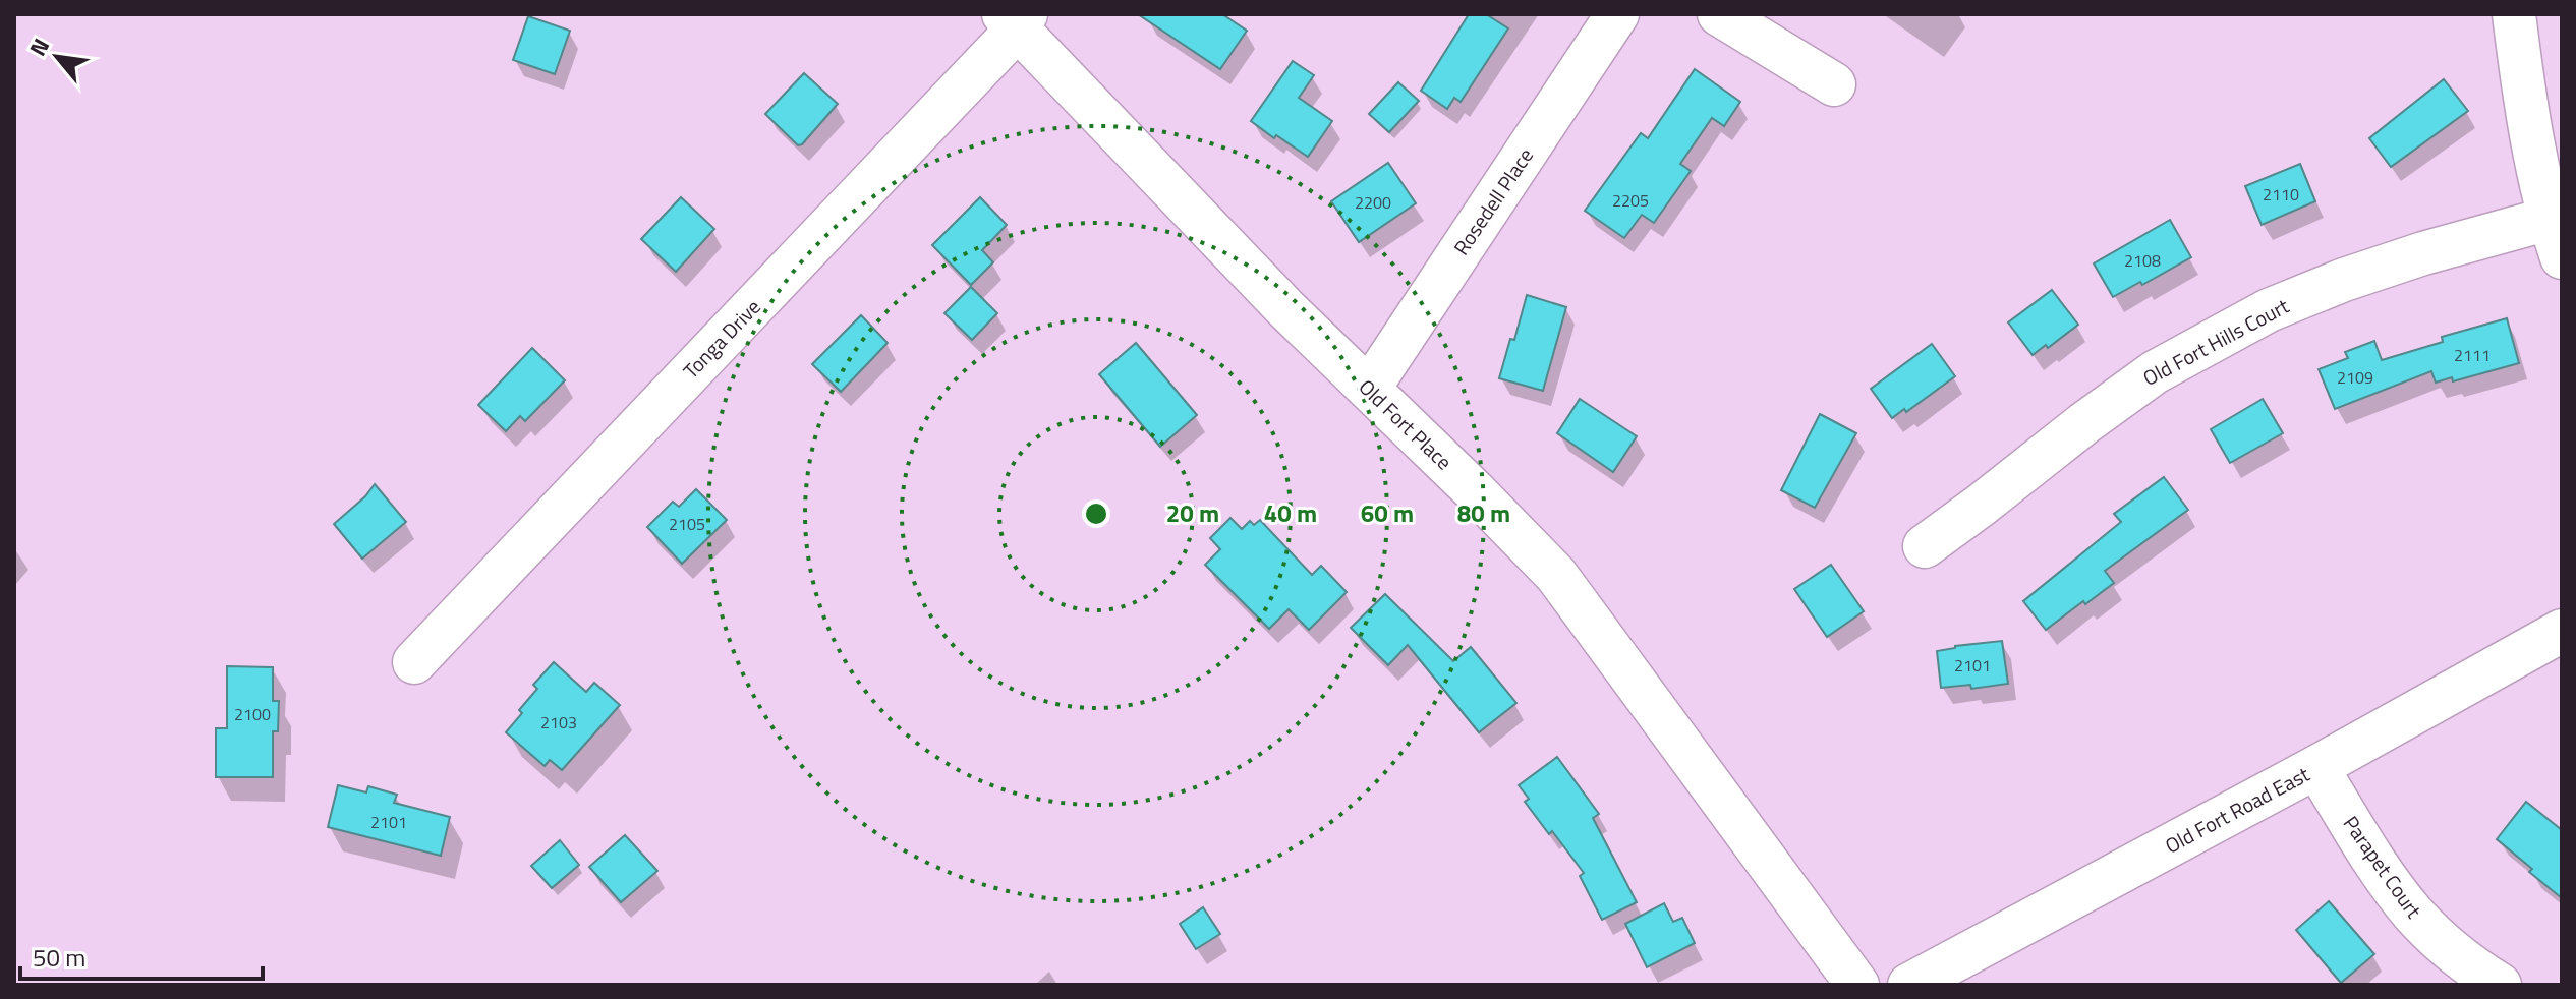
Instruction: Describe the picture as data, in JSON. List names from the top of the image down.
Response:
{
  "streets": {
    "street": [
      "Rosedell Place",
      "Tonga Drive",
      "Old Fort Hills Court",
      "Old Fort Place",
      "Old Fort Road East",
      "Parapet Court"
    ]
  },
  "crossings": [
    ["Rosedell Place", "Old Fort Place"],
    ["Tonga Drive", "Old Fort Place"],
    ["Old Fort Road East", "Parapet Court"]
  ],
  "house_numbers": [
    "2110",
    "2205",
    "2200",
    "2108",
    "2111",
    "2109",
    "2105",
    "2101",
    "2100",
    "2103",
    "2101"
  ],
  "scale_bar": "50 m",
  "north": "top left",
  "rings": [
    "20 m",
    "40 m",
    "60 m",
    "80 m"
  ]
}
